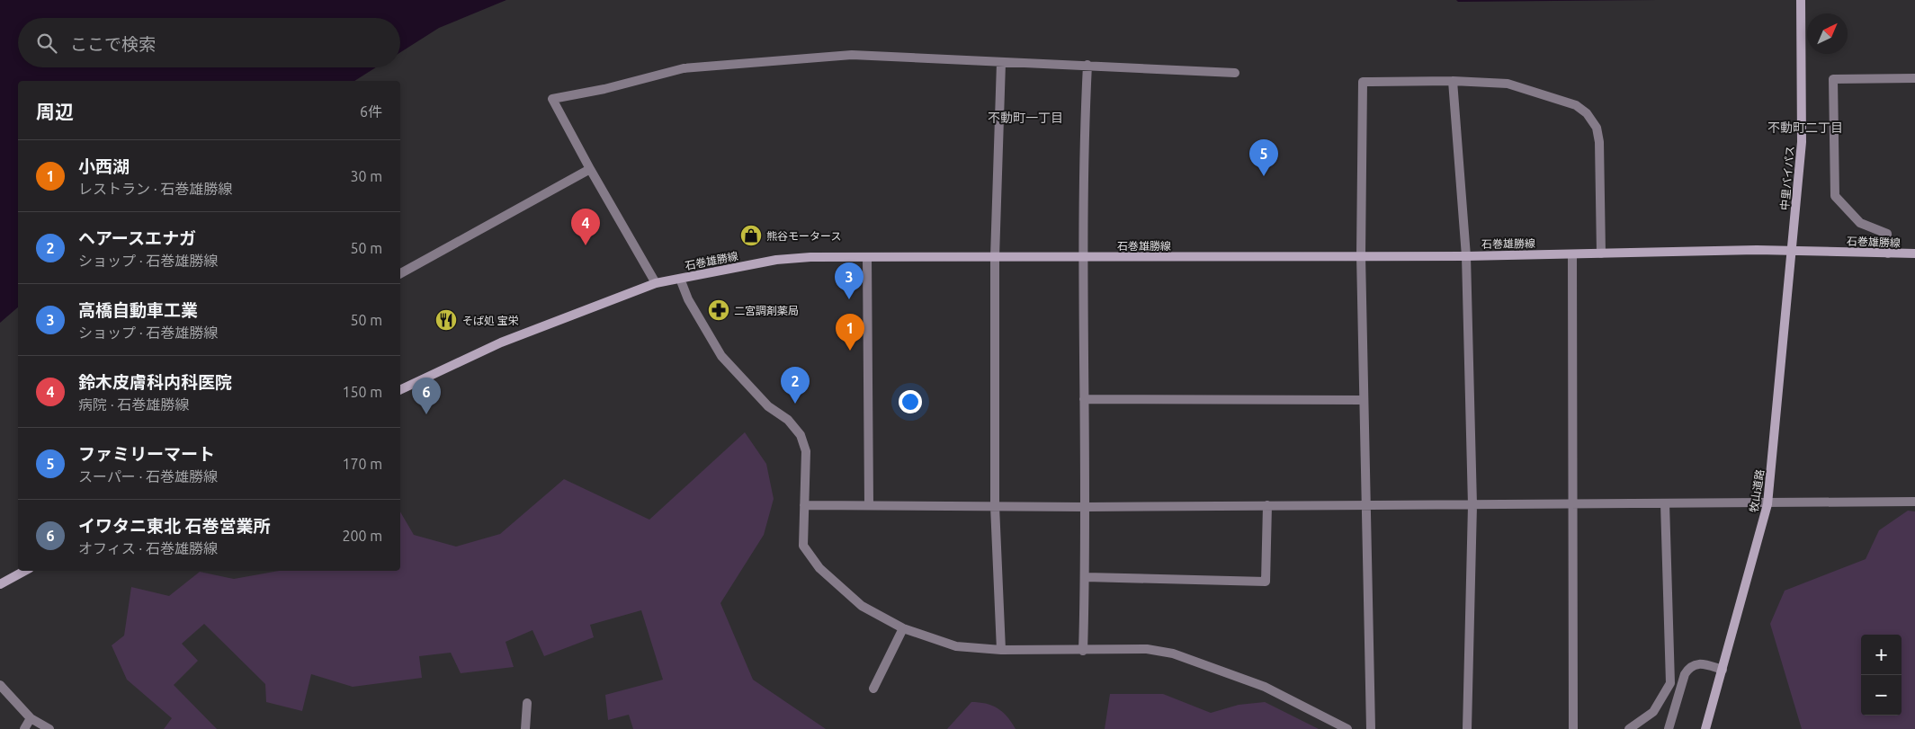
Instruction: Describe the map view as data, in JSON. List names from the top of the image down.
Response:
{
  "streets": {
    "main road": ["中里バイパス", "石巻雄勝線", "牧山道路"]
  },
  "crossings": [
    ["中里バイパス", "石巻雄勝線"],
    ["中里バイパス", "牧山道路"],
    ["石巻雄勝線", "牧山道路"]
  ],
  "districts": ["不動町一丁目", "不動町二丁目"],
  "places": {
    "shop": ["熊谷モータース"],
    "pharmacy": ["二宮調剤薬局"],
    "restaurant": ["そば処 宝栄"]
  },
  "north": "top right",
  "page": {
    "search": "ここで検索",
    "heading": ["周辺", "6件"],
    "pins": [
      "5",
      "4",
      "3",
      "1",
      "2",
      "6"
    ],
    "list": [
      {
        "mark": "1",
        "name": "小西湖",
        "note": "レストラン · 石巻雄勝線",
        "value": "30 m"
      },
      {
        "mark": "2",
        "name": "ヘアースエナガ",
        "note": "ショップ · 石巻雄勝線",
        "value": "50 m"
      },
      {
        "mark": "3",
        "name": "高橋自動車工業",
        "note": "ショップ · 石巻雄勝線",
        "value": "50 m"
      },
      {
        "mark": "4",
        "name": "鈴木皮膚科内科医院",
        "note": "病院 · 石巻雄勝線",
        "value": "150 m"
      },
      {
        "mark": "5",
        "name": "ファミリーマート",
        "note": "スーパー · 石巻雄勝線",
        "value": "170 m"
      },
      {
        "mark": "6",
        "name": "イワタニ東北 石巻営業所",
        "note": "オフィス · 石巻雄勝線",
        "value": "200 m"
      }
    ],
    "map_buttons": ["+", "−"]
  }
}
